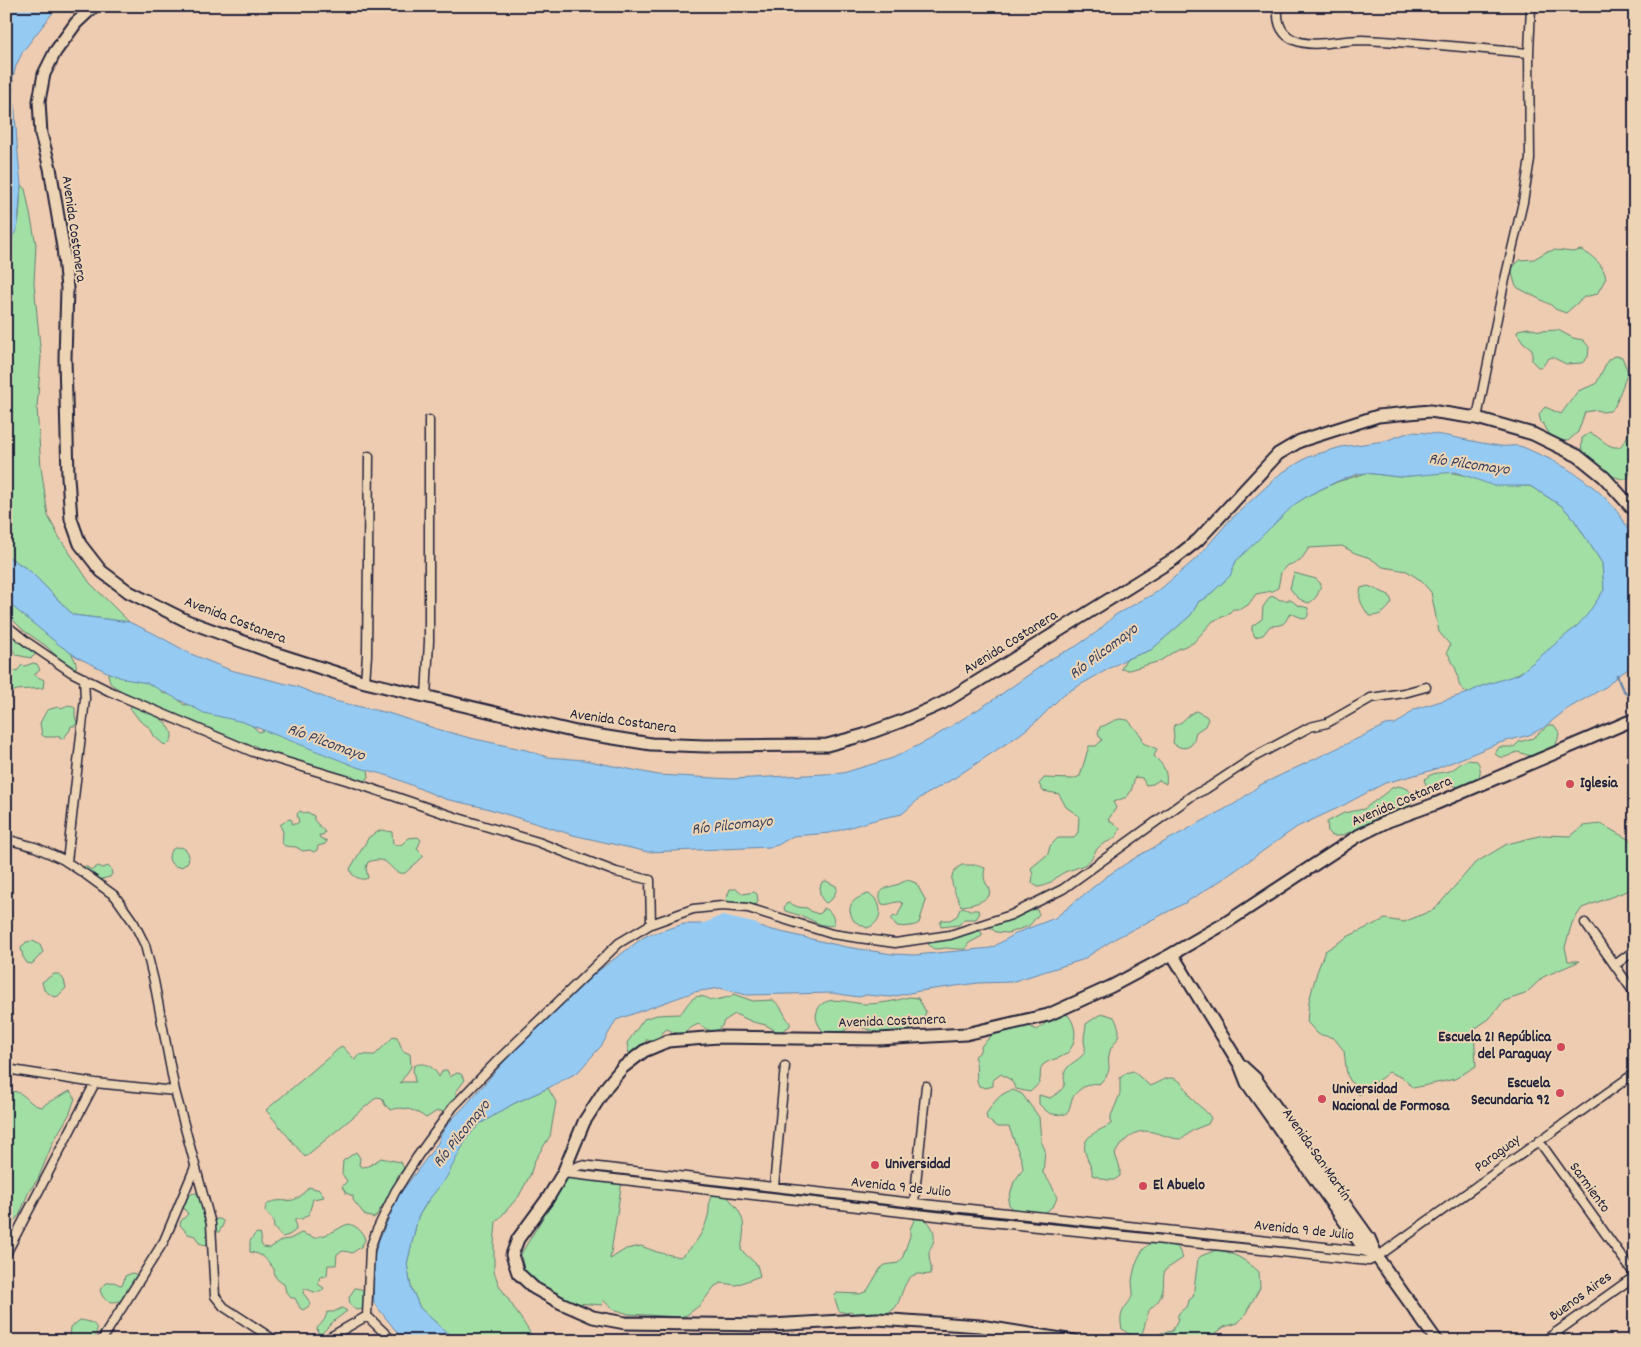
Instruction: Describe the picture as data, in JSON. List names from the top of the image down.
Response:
{
  "streets": {
    "street": [
      "Avenida Costanera",
      "Paraguay",
      "Avenida San Martín",
      "Avenida 9 de Julio",
      "Sarmiento",
      "Buenos Aires"
    ]
  },
  "crossings": [
    ["Avenida Costanera", "Avenida San Martín"],
    ["Avenida Costanera", "Avenida 9 de Julio"],
    ["Paraguay", "Avenida San Martín"],
    ["Paraguay", "Avenida 9 de Julio"],
    ["Paraguay", "Sarmiento"],
    ["Avenida San Martín", "Avenida 9 de Julio"],
    ["Sarmiento", "Buenos Aires"]
  ],
  "water": ["Río Pilcomayo"],
  "places": [
    "Iglesia",
    "Escuela 21 República del Paraguay",
    "Escuela Secundaria 92",
    "Universidad Nacional de Formosa",
    "Universidad",
    "El Abuelo"
  ]
}
